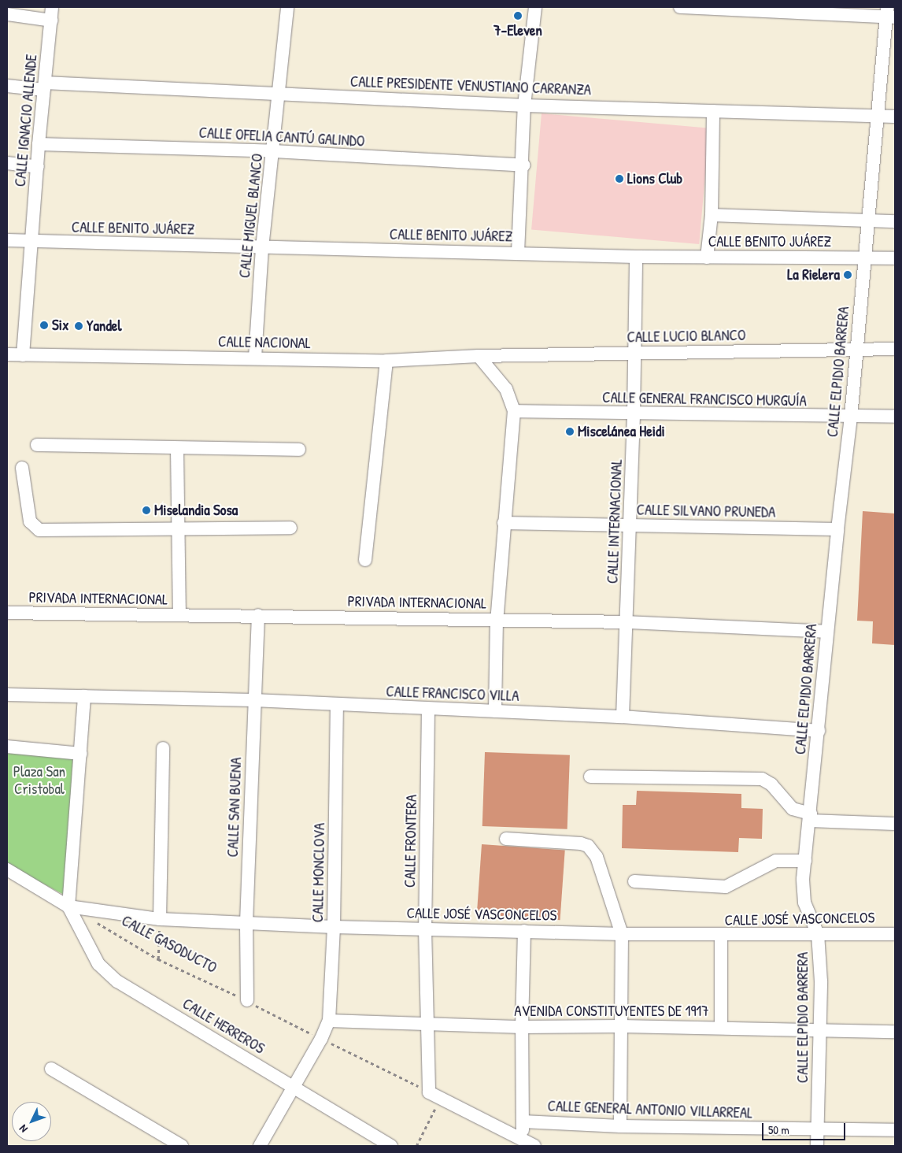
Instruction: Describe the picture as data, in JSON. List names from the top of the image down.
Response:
{
  "streets": {
    "street": [
      "CALLE PRESIDENTE VENUSTIANO CARRANZA",
      "CALLE IGNACIO ALLENDE",
      "CALLE OFELIA CANTÚ GALINDO",
      "CALLE MIGUEL BLANCO",
      "CALLE BENITO JUÁREZ",
      "CALLE LUCIO BLANCO",
      "CALLE NACIONAL",
      "CALLE ELPIDIO BARRERA",
      "CALLE GENERAL FRANCISCO MURGUÍA",
      "CALLE SILVANO PRUNEDA",
      "CALLE INTERNACIONAL",
      "PRIVADA INTERNACIONAL",
      "CALLE FRANCISCO VILLA",
      "CALLE SAN BUENA",
      "CALLE FRONTERA",
      "CALLE MONCLOVA",
      "CALLE JOSÉ VASCONCELOS",
      "AVENIDA CONSTITUYENTES DE 1917",
      "CALLE HERREROS",
      "CALLE GENERAL ANTONIO VILLARREAL"
    ],
    "path": ["CALLE GASODUCTO"]
  },
  "crossings": [
    ["CALLE PRESIDENTE VENUSTIANO CARRANZA", "CALLE IGNACIO ALLENDE"],
    ["CALLE PRESIDENTE VENUSTIANO CARRANZA", "CALLE MIGUEL BLANCO"],
    ["CALLE IGNACIO ALLENDE", "CALLE OFELIA CANTÚ GALINDO"],
    ["CALLE IGNACIO ALLENDE", "CALLE BENITO JUÁREZ"],
    ["CALLE IGNACIO ALLENDE", "CALLE NACIONAL"],
    ["CALLE OFELIA CANTÚ GALINDO", "CALLE MIGUEL BLANCO"],
    ["CALLE MIGUEL BLANCO", "CALLE BENITO JUÁREZ"],
    ["CALLE MIGUEL BLANCO", "CALLE NACIONAL"],
    ["CALLE BENITO JUÁREZ", "CALLE ELPIDIO BARRERA"],
    ["CALLE BENITO JUÁREZ", "CALLE INTERNACIONAL"],
    ["CALLE LUCIO BLANCO", "CALLE NACIONAL"],
    ["CALLE LUCIO BLANCO", "CALLE ELPIDIO BARRERA"],
    ["CALLE LUCIO BLANCO", "CALLE INTERNACIONAL"],
    ["CALLE ELPIDIO BARRERA", "CALLE GENERAL FRANCISCO MURGUÍA"],
    ["CALLE ELPIDIO BARRERA", "CALLE SILVANO PRUNEDA"],
    ["CALLE ELPIDIO BARRERA", "PRIVADA INTERNACIONAL"],
    ["CALLE ELPIDIO BARRERA", "CALLE FRANCISCO VILLA"],
    ["CALLE ELPIDIO BARRERA", "CALLE JOSÉ VASCONCELOS"],
    ["CALLE ELPIDIO BARRERA", "AVENIDA CONSTITUYENTES DE 1917"],
    ["CALLE ELPIDIO BARRERA", "CALLE GENERAL ANTONIO VILLARREAL"],
    ["CALLE GENERAL FRANCISCO MURGUÍA", "CALLE INTERNACIONAL"],
    ["CALLE SILVANO PRUNEDA", "CALLE INTERNACIONAL"],
    ["CALLE INTERNACIONAL", "PRIVADA INTERNACIONAL"],
    ["CALLE INTERNACIONAL", "CALLE FRANCISCO VILLA"],
    ["PRIVADA INTERNACIONAL", "CALLE SAN BUENA"],
    ["CALLE FRANCISCO VILLA", "CALLE SAN BUENA"],
    ["CALLE FRANCISCO VILLA", "CALLE FRONTERA"],
    ["CALLE FRANCISCO VILLA", "CALLE MONCLOVA"],
    ["CALLE SAN BUENA", "CALLE JOSÉ VASCONCELOS"],
    ["CALLE SAN BUENA", "CALLE GASODUCTO"],
    ["CALLE FRONTERA", "CALLE JOSÉ VASCONCELOS"],
    ["CALLE FRONTERA", "CALLE GASODUCTO"],
    ["CALLE FRONTERA", "AVENIDA CONSTITUYENTES DE 1917"],
    ["CALLE MONCLOVA", "CALLE JOSÉ VASCONCELOS"],
    ["CALLE MONCLOVA", "CALLE GASODUCTO"],
    ["CALLE MONCLOVA", "AVENIDA CONSTITUYENTES DE 1917"],
    ["CALLE MONCLOVA", "CALLE HERREROS"],
    ["CALLE JOSÉ VASCONCELOS", "CALLE HERREROS"]
  ],
  "parks": ["Plaza San Cristobal"],
  "places": [
    "7-Eleven",
    "Lions Club",
    "La Rielera",
    "Six",
    "Yandel",
    "Miscelánea Heidi",
    "Miselandia Sosa"
  ],
  "scale_bar": "50 m",
  "north": "bottom left"
}
